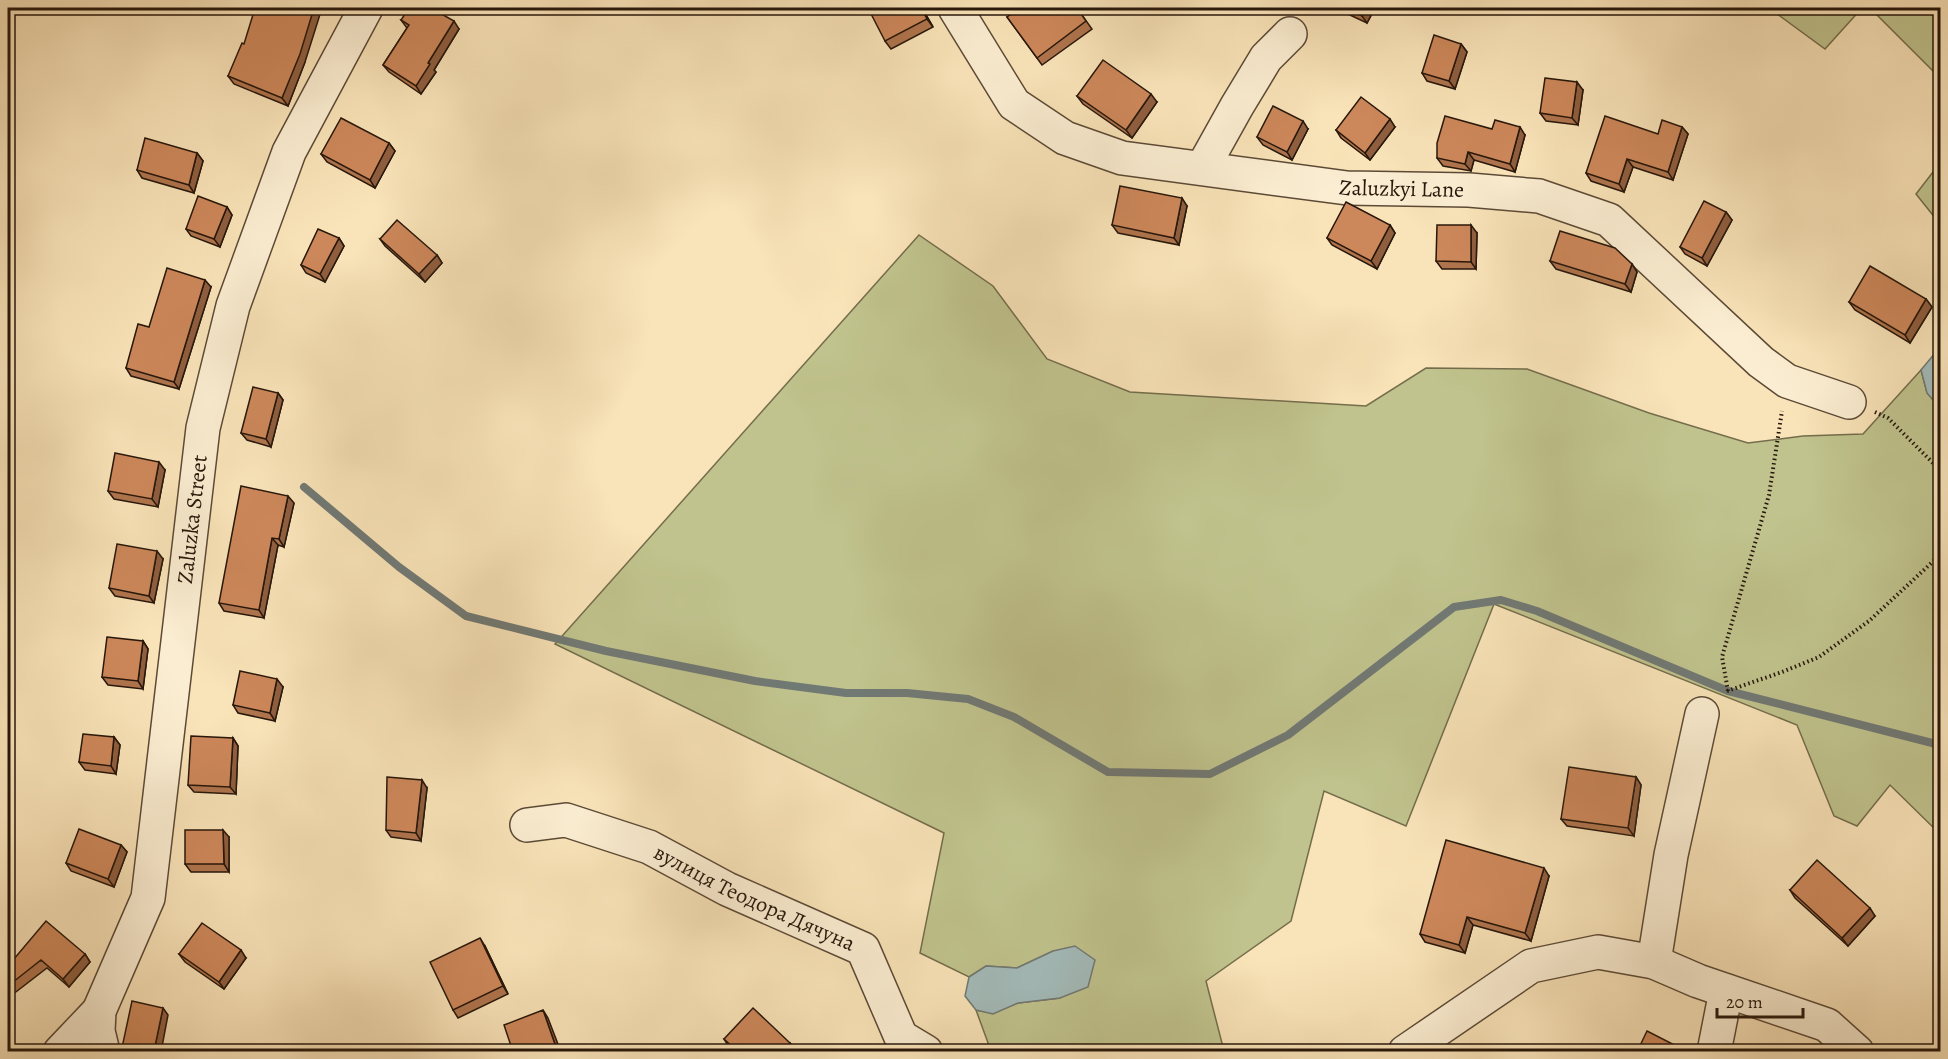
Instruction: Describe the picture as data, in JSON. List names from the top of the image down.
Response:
{
  "streets": {
    "street": ["Zaluzkyi Lane", "Zaluzka Street", "вулиця Теодора Дячуна"]
  },
  "scale_bar": "20 m"
}
